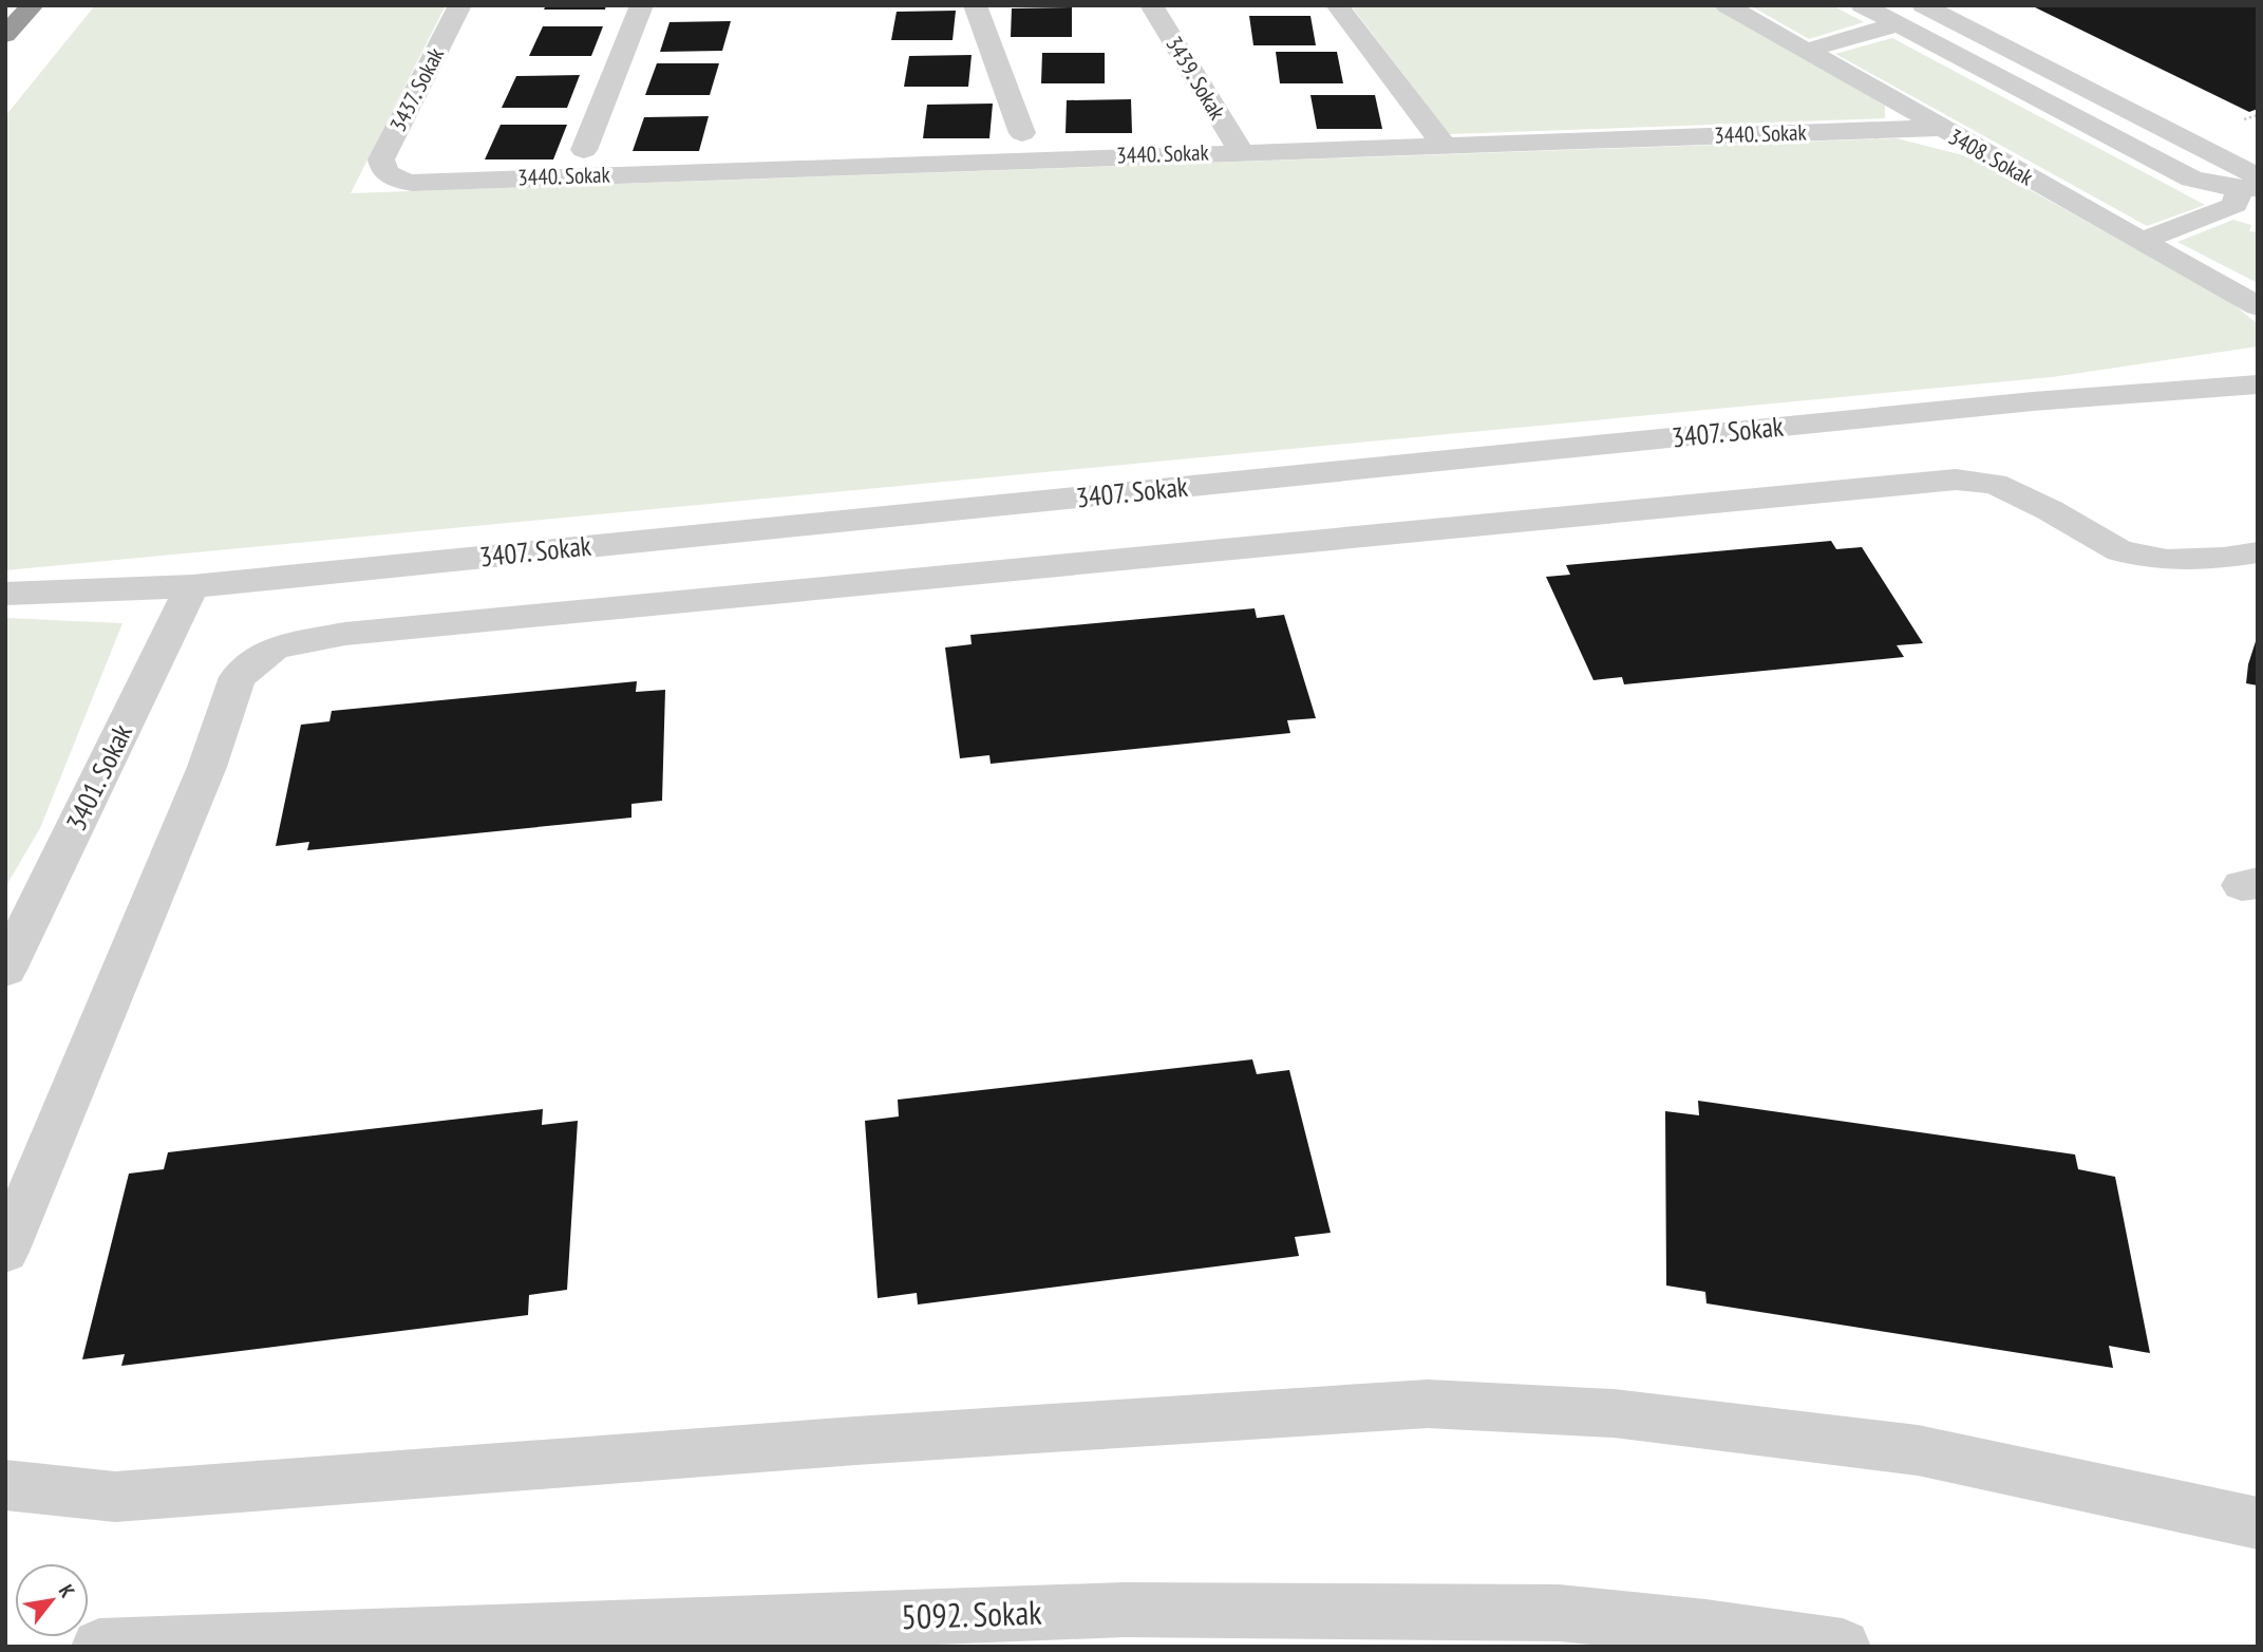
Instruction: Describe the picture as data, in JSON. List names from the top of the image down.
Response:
{
  "streets": {
    "street": [
      "3439. Sokak",
      "3437. Sokak",
      "3440. Sokak",
      "3408. Sokak",
      "3407. Sokak",
      "3401. Sokak",
      "5092. Sokak"
    ]
  },
  "crossings": [
    ["3439. Sokak", "3440. Sokak"],
    ["3437. Sokak", "3440. Sokak"],
    ["3440. Sokak", "3408. Sokak"],
    ["3407. Sokak", "3401. Sokak"]
  ],
  "north": "top right"
}
